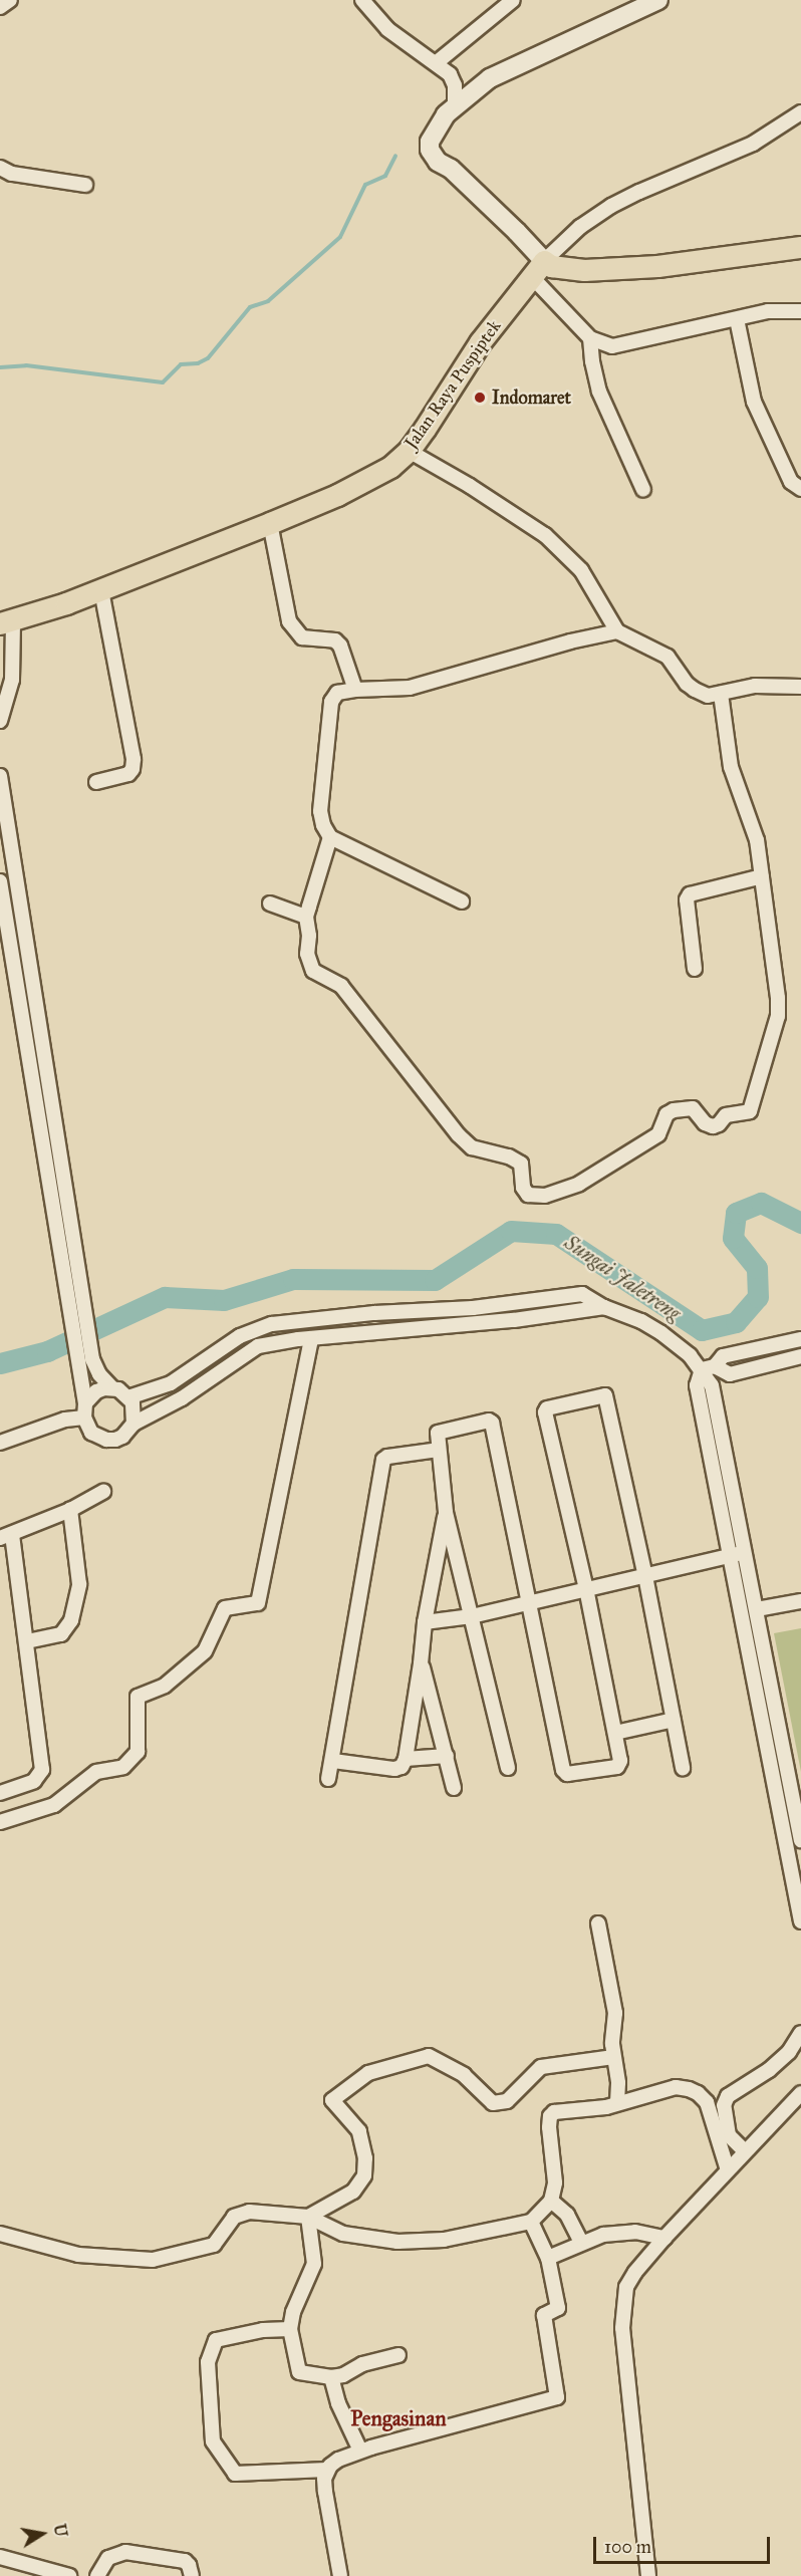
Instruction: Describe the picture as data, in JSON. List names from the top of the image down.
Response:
{
  "streets": {
    "main road": ["Jalan Raya Puspiptek"]
  },
  "districts": ["Pengasinan"],
  "water": ["Sungai Jaletreng"],
  "places": ["Indomaret"],
  "scale_bar": "100 m",
  "north": "right"
}
